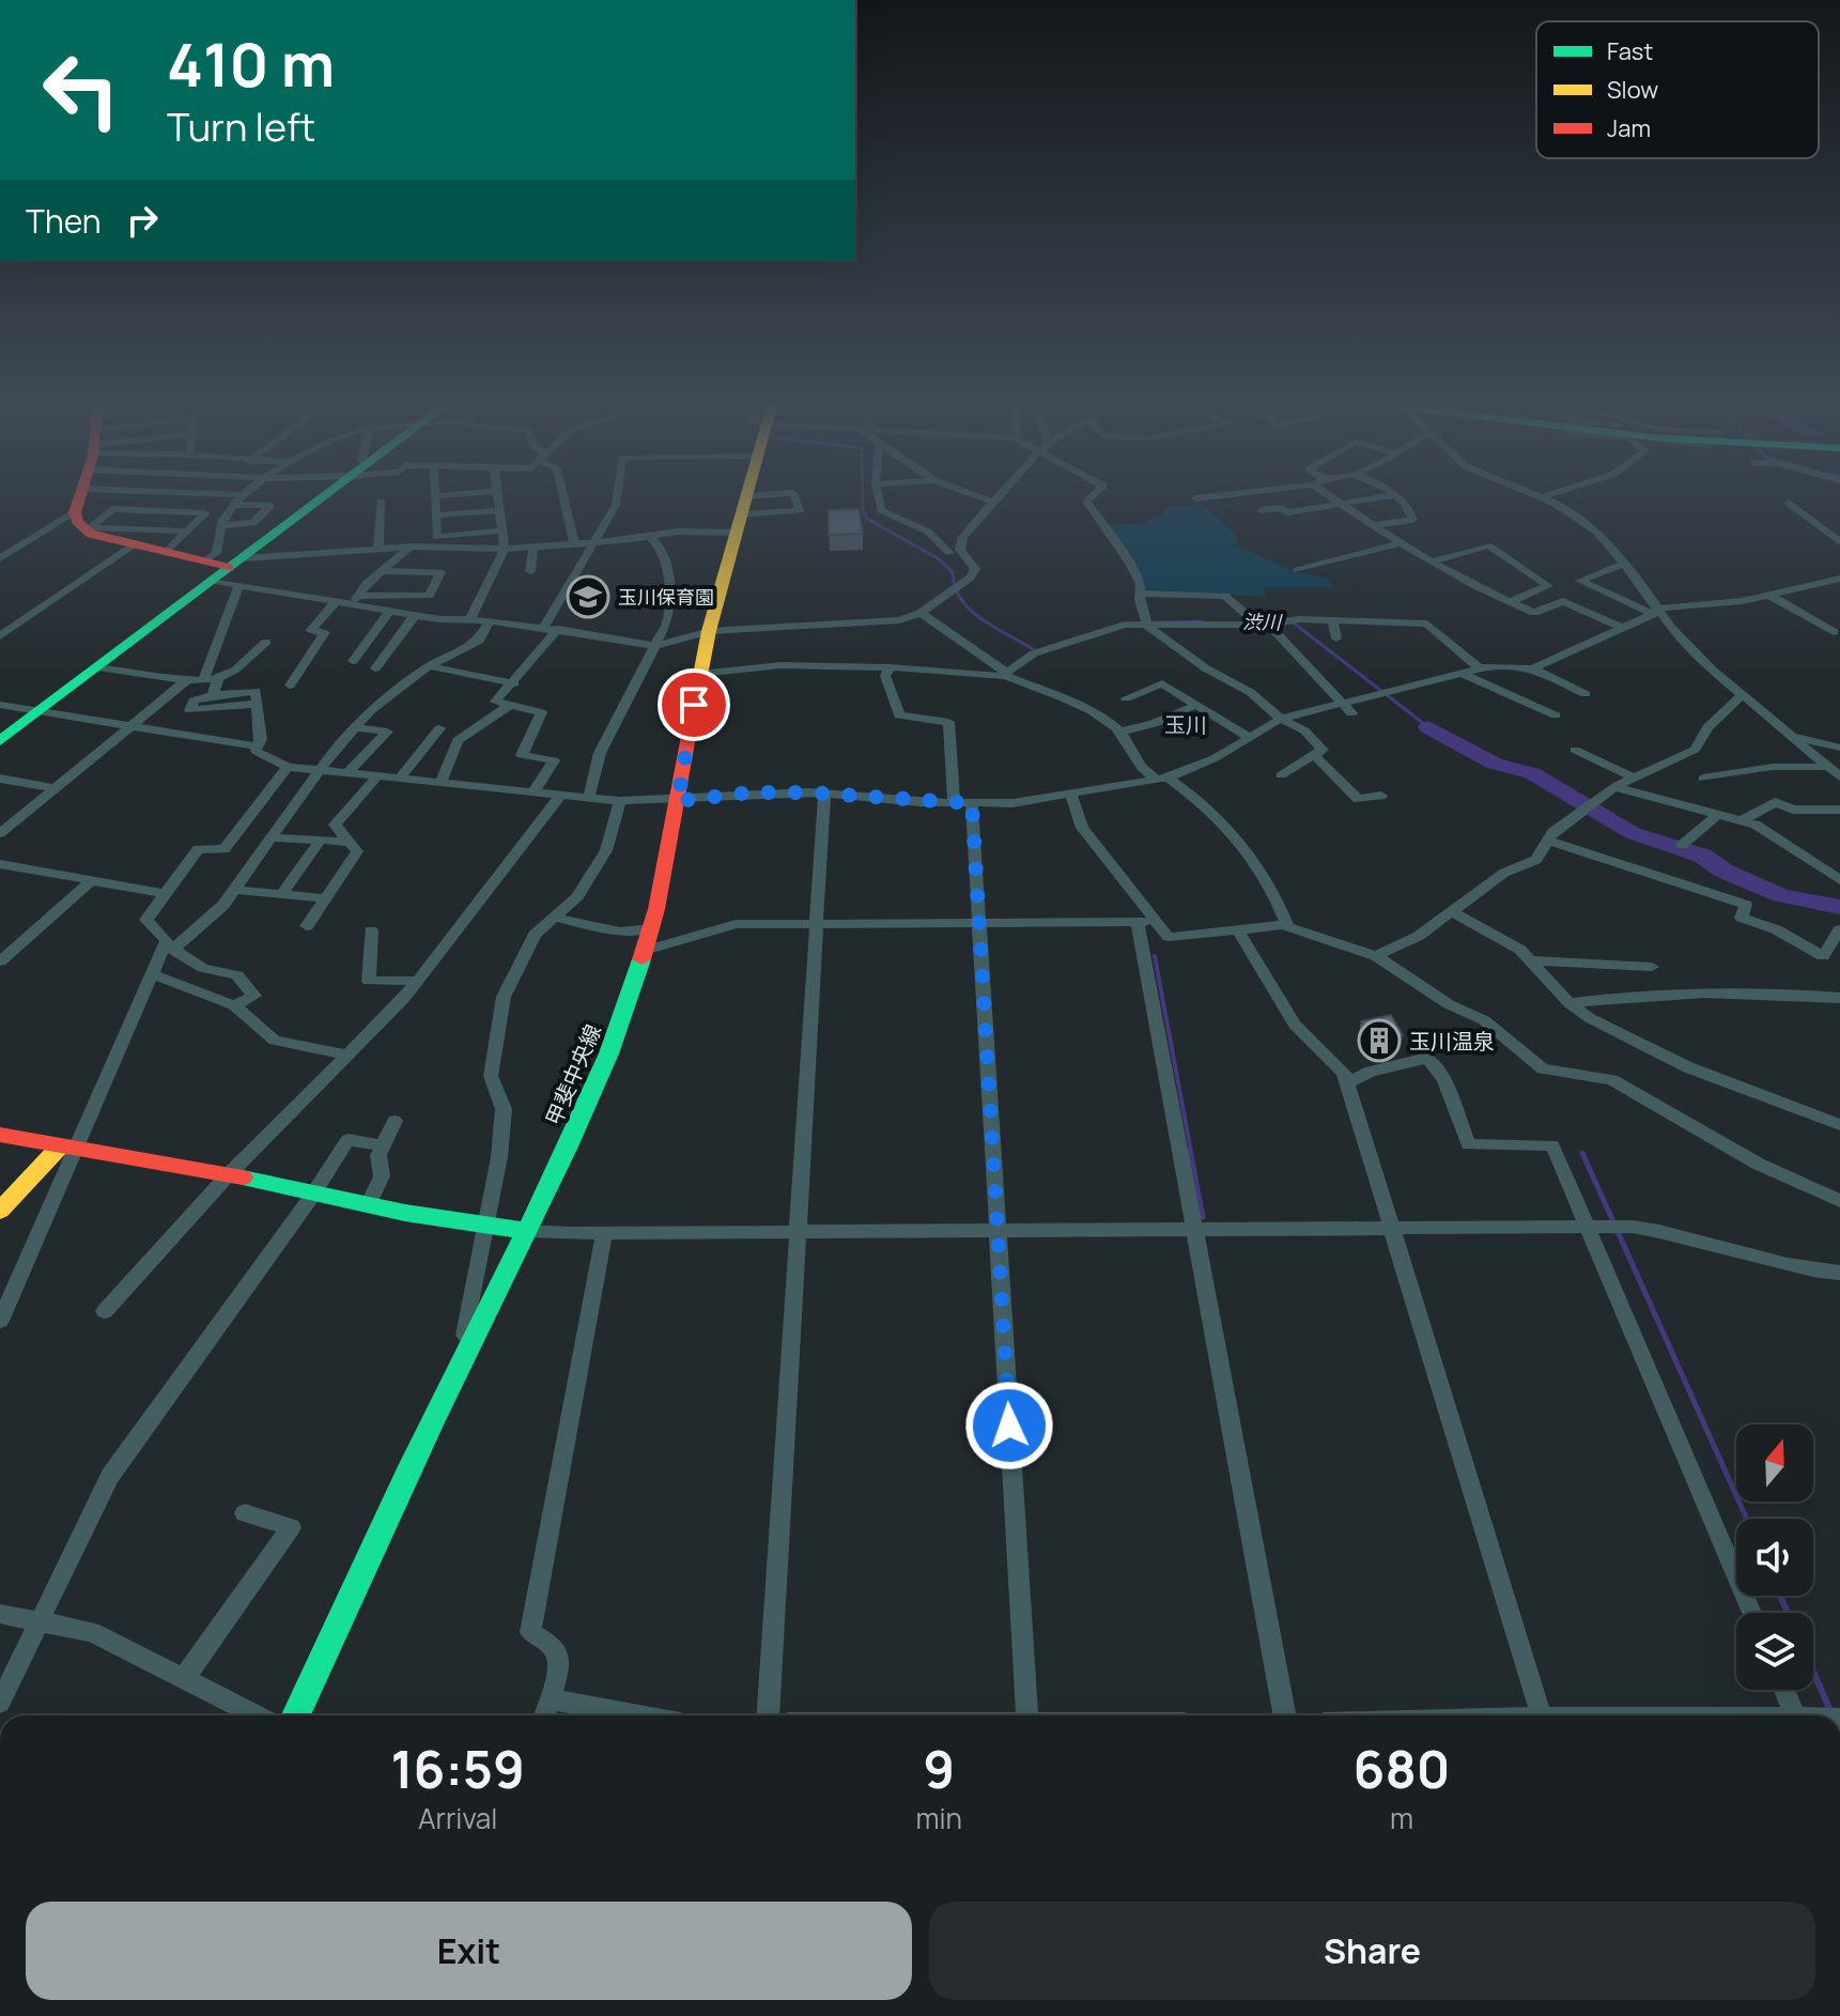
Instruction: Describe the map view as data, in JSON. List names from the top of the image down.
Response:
{
  "streets": {
    "main road": ["甲斐中央線"]
  },
  "districts": ["玉川"],
  "water": ["渋川"],
  "places": {
    "school or university": ["玉川保育園"],
    "building": ["玉川温泉"]
  },
  "legend": ["Fast", "Slow", "Jam"],
  "north": "top",
  "page": {
    "turn": ["410 m", "Turn left"],
    "then": "Then",
    "eta": [
      "16:59",
      "Arrival",
      "9",
      "min",
      "680",
      "m"
    ],
    "buttons": ["Exit", "Share"]
  }
}
